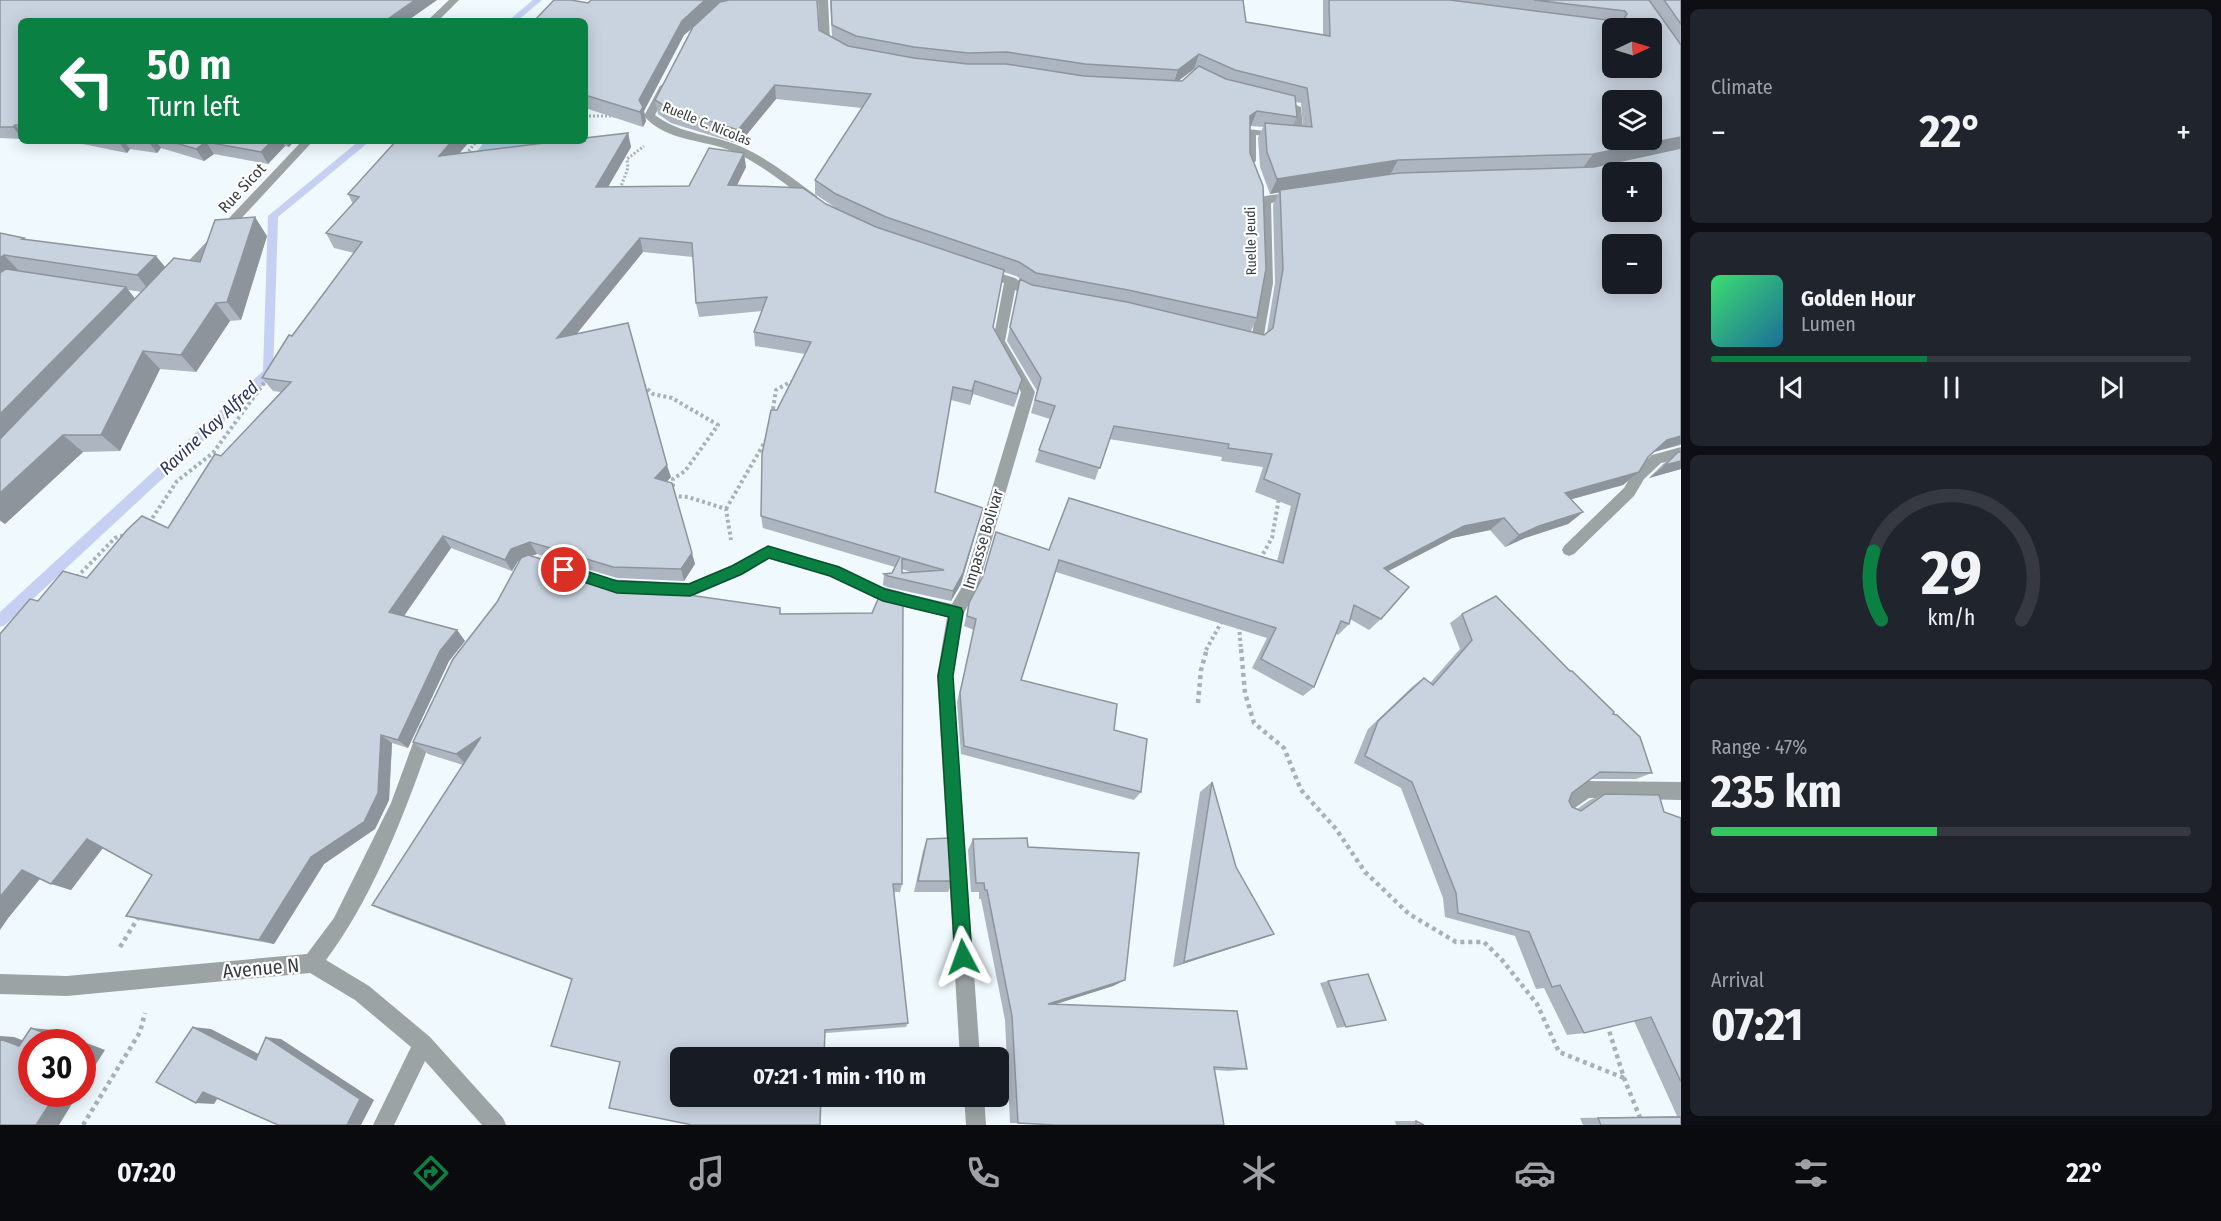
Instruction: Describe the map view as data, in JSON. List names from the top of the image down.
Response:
{
  "streets": {
    "street": [
      "Ruelle C. Nicolas",
      "Rue Sicot",
      "Ruelle Jeudi",
      "Impasse Bolivar",
      "Avenue N"
    ]
  },
  "water": ["Ravine Kay Alfred"],
  "north": "right",
  "page": {
    "tile": [
      "Climate",
      ["Range · 47%", "235 km"],
      ["Arrival", "07:21"]
    ],
    "map_buttons": ["+", "−"],
    "turn": ["50 m", "Turn left"],
    "heat": ["−", "22°", "+"],
    "song": ["Golden Hour", "Lumen"],
    "limit": "30",
    "trip": "07:21 · 1 min · 110 m",
    "tabs": ["07:20", "22°"],
    "gauge": ["29", "km/h"]
  }
}
